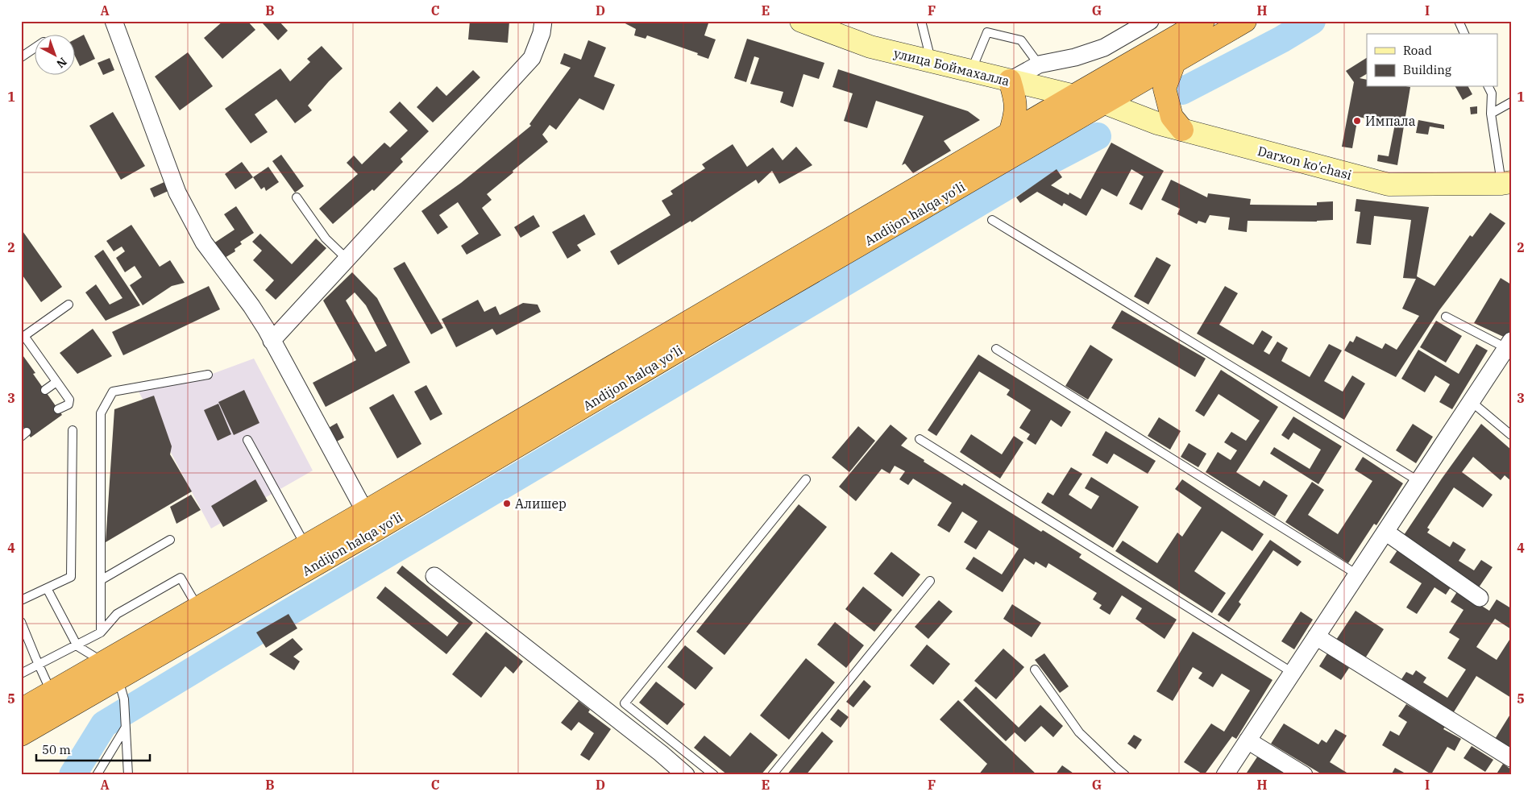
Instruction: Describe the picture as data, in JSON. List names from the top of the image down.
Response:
{
  "streets": {
    "highway": ["Andijon halqa yo‘li"],
    "main road": ["улица Боймахалла", "Darxon ko'chasi"]
  },
  "crossings": [
    ["улица Боймахалла", "Darxon ko'chasi"],
    ["улица Боймахалла", "Andijon halqa yo‘li"],
    ["Darxon ko'chasi", "Andijon halqa yo‘li"]
  ],
  "places": ["Импала", "Алишер"],
  "legend": ["Road", "Building"],
  "scale_bar": "50 m",
  "north": "bottom right",
  "grid": {
    "columns": [
      "A",
      "B",
      "C",
      "D",
      "E",
      "F",
      "G",
      "H",
      "I"
    ],
    "rows": [
      "1",
      "2",
      "3",
      "4",
      "5"
    ]
  }
}
